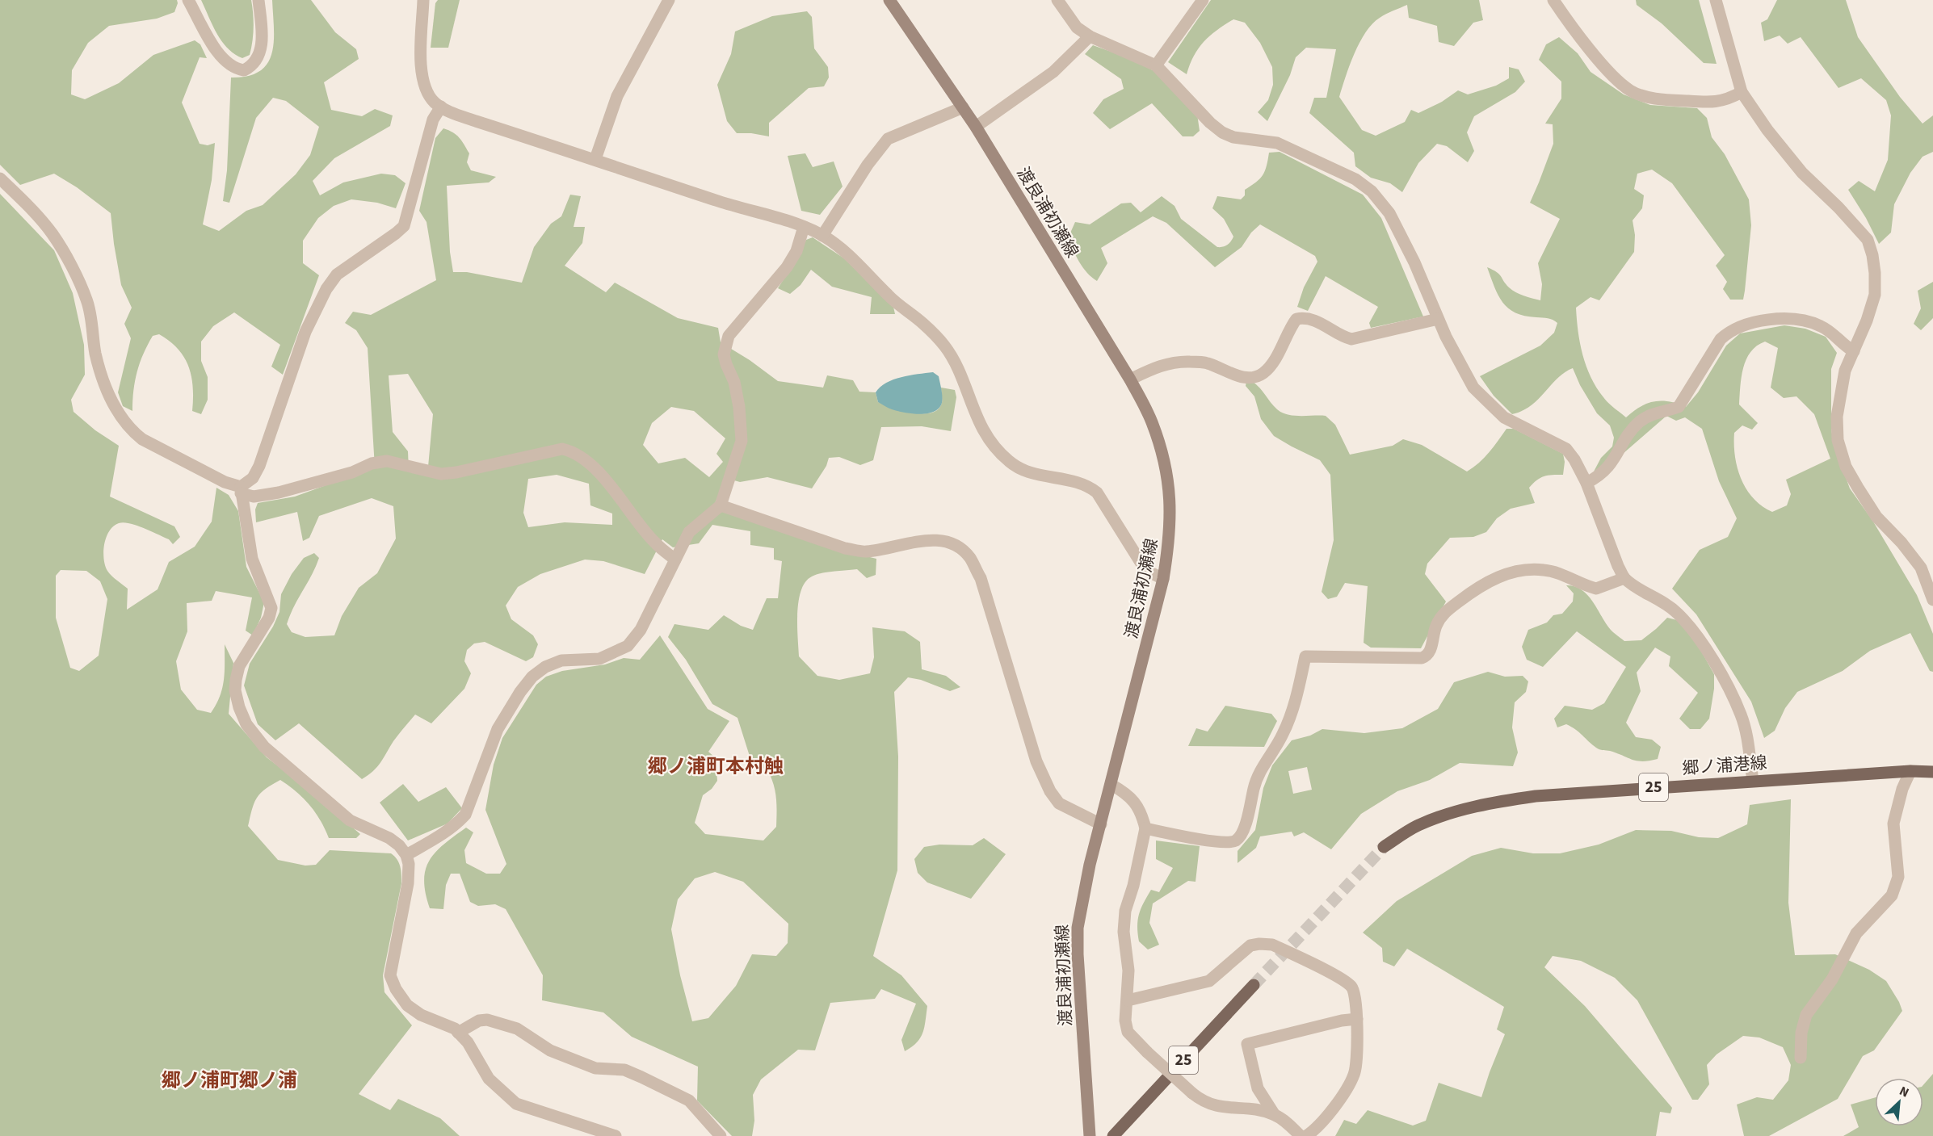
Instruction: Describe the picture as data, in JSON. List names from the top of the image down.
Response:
{
  "streets": {
    "main road": ["渡良浦初瀬線", "郷ノ浦港線", "25"]
  },
  "districts": ["郷ノ浦町本村触", "郷ノ浦町郷ノ浦"],
  "north": "top right"
}
